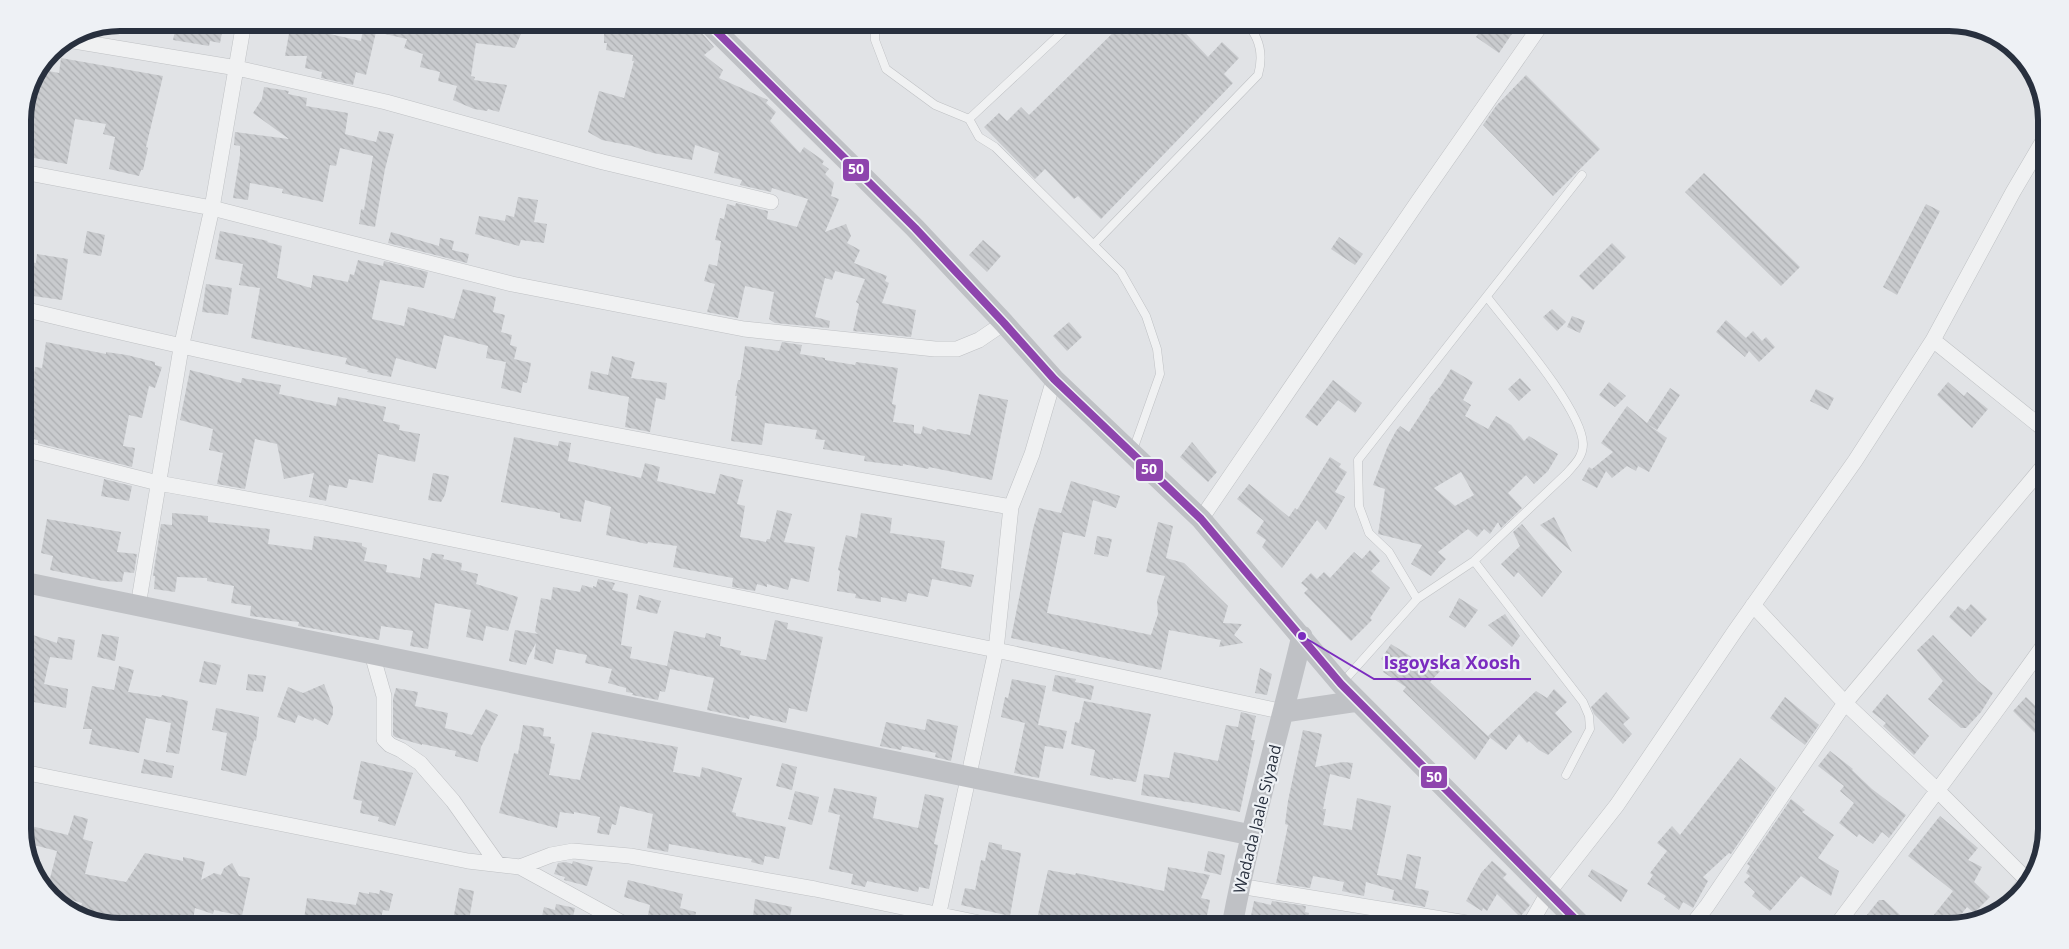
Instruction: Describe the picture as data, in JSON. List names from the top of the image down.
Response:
{
  "streets": {
    "main road": ["Wadada Jaale Siyaad"]
  },
  "places": ["Isgoyska Xoosh"],
  "lines": ["transit line 50"]
}
